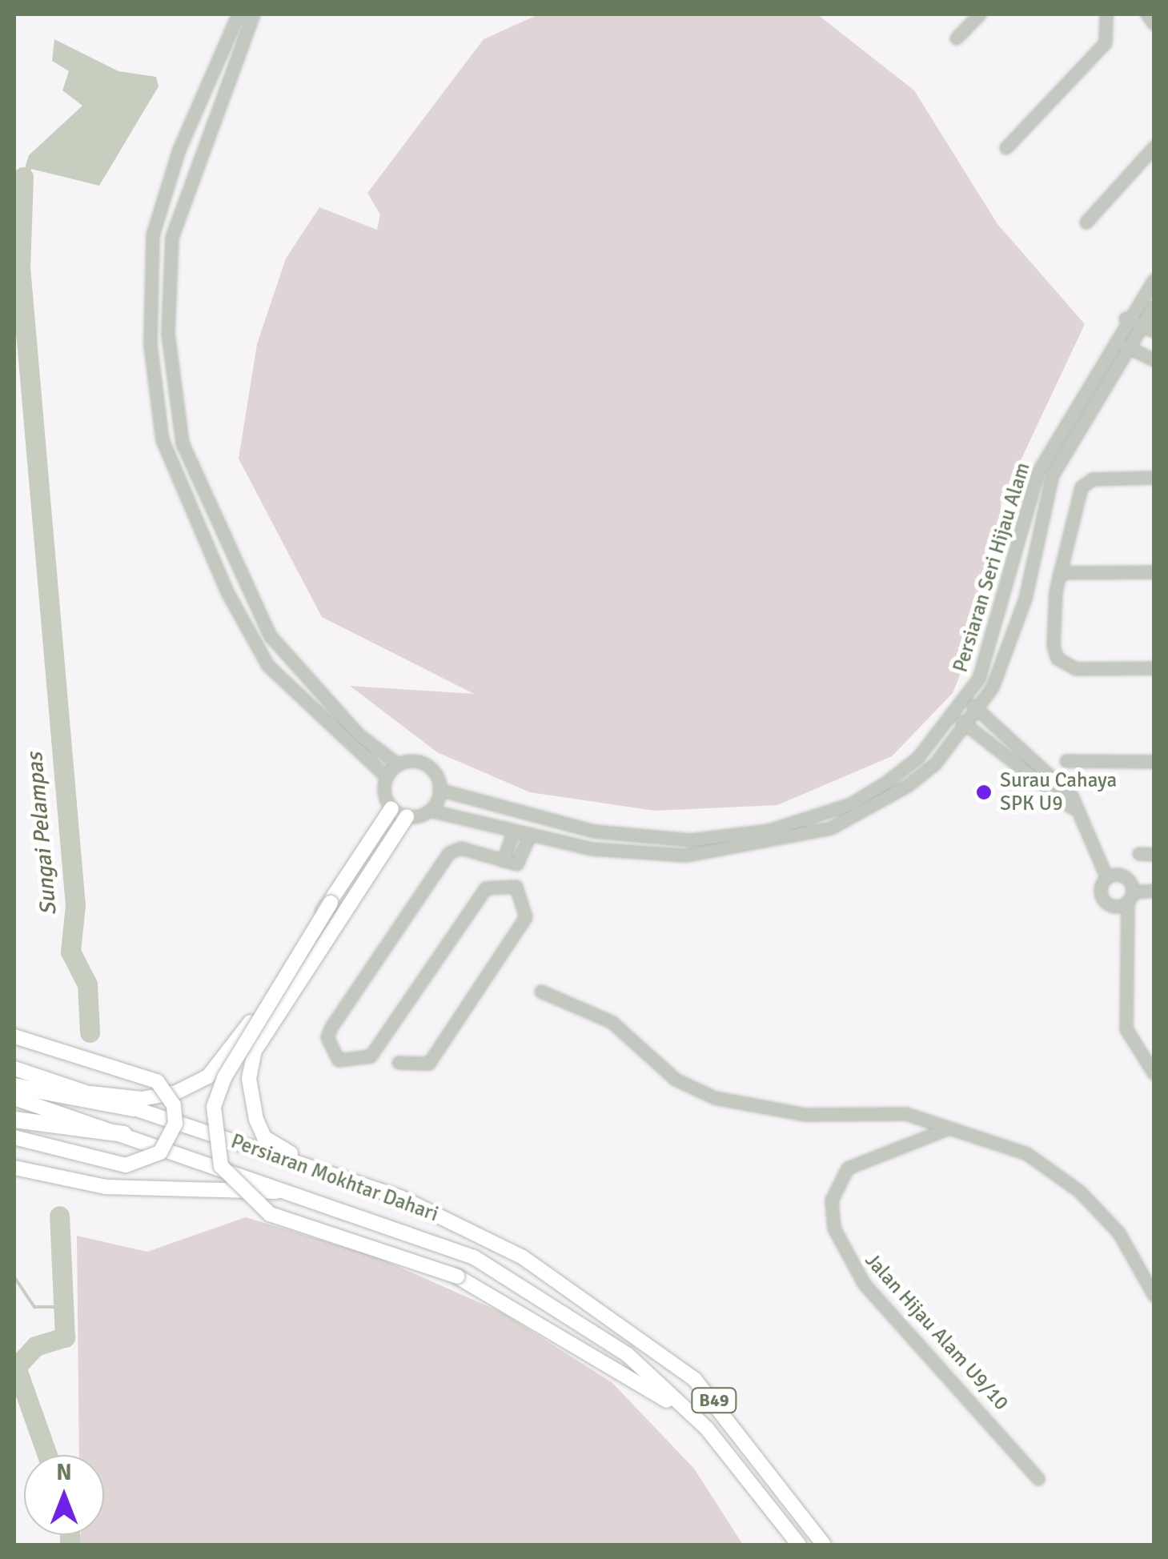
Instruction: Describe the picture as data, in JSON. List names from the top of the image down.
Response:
{
  "streets": {
    "main road": ["Persiaran Mokhtar Dahari", "B49"],
    "street": ["Persiaran Seri Hijau Alam", "Jalan Hijau Alam U9/10"]
  },
  "crossings": [
    ["Persiaran Mokhtar Dahari", "B49"]
  ],
  "water": ["Sungai Pelampas"],
  "places": ["Surau Cahaya SPK U9"],
  "north": "top"
}
